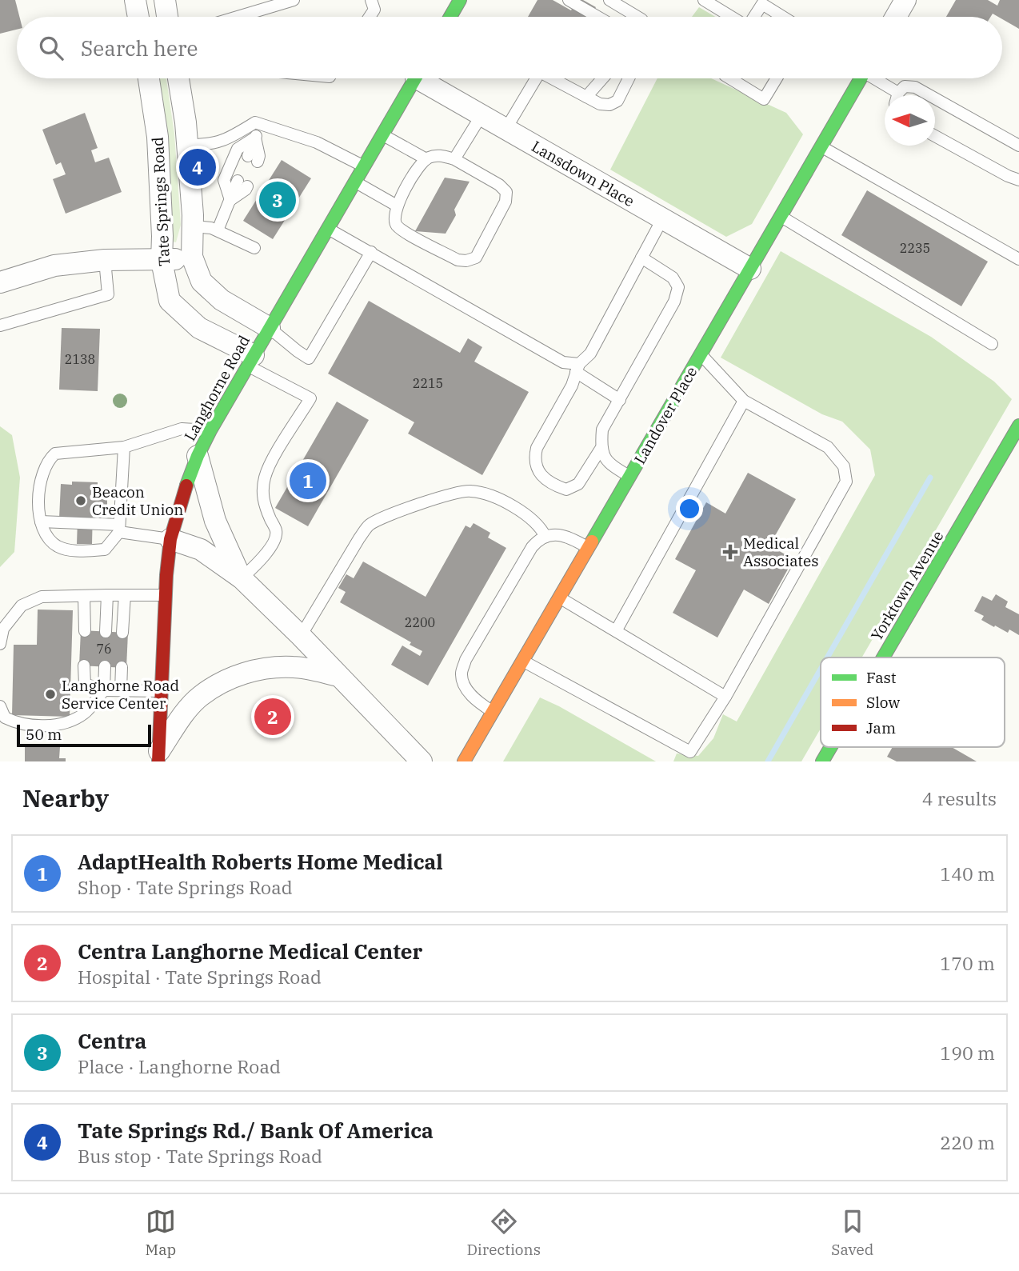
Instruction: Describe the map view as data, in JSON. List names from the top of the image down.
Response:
{
  "streets": {
    "street": [
      "Lansdown Place",
      "Tate Springs Road",
      "Langhorne Road",
      "Landover Place",
      "Yorktown Avenue"
    ]
  },
  "crossings": [
    ["Lansdown Place", "Landover Place"],
    ["Tate Springs Road", "Langhorne Road"]
  ],
  "places": {
    "other": ["Beacon Credit Union", "Langhorne Road Service Center"],
    "health": ["Medical Associates"]
  },
  "house_numbers": [
    "2235",
    "2138",
    "2215",
    "2200",
    "76"
  ],
  "legend": ["Fast", "Slow", "Jam"],
  "scale_bar": "50 m",
  "north": "left",
  "page": {
    "search": "Search here",
    "pins": [
      "4",
      "3",
      "1",
      "2"
    ],
    "scale": "50 m",
    "heading": ["Nearby", "4 results"],
    "list": [
      {
        "mark": "1",
        "name": "AdaptHealth Roberts Home Medical",
        "note": "Shop · Tate Springs Road",
        "value": "140 m"
      },
      {
        "mark": "2",
        "name": "Centra Langhorne Medical Center",
        "note": "Hospital · Tate Springs Road",
        "value": "170 m"
      },
      {
        "mark": "3",
        "name": "Centra",
        "note": "Place · Langhorne Road",
        "value": "190 m"
      },
      {
        "mark": "4",
        "name": "Tate Springs Rd./ Bank Of America",
        "note": "Bus stop · Tate Springs Road",
        "value": "220 m"
      }
    ],
    "nav": ["Map", "Directions", "Saved"]
  }
}
